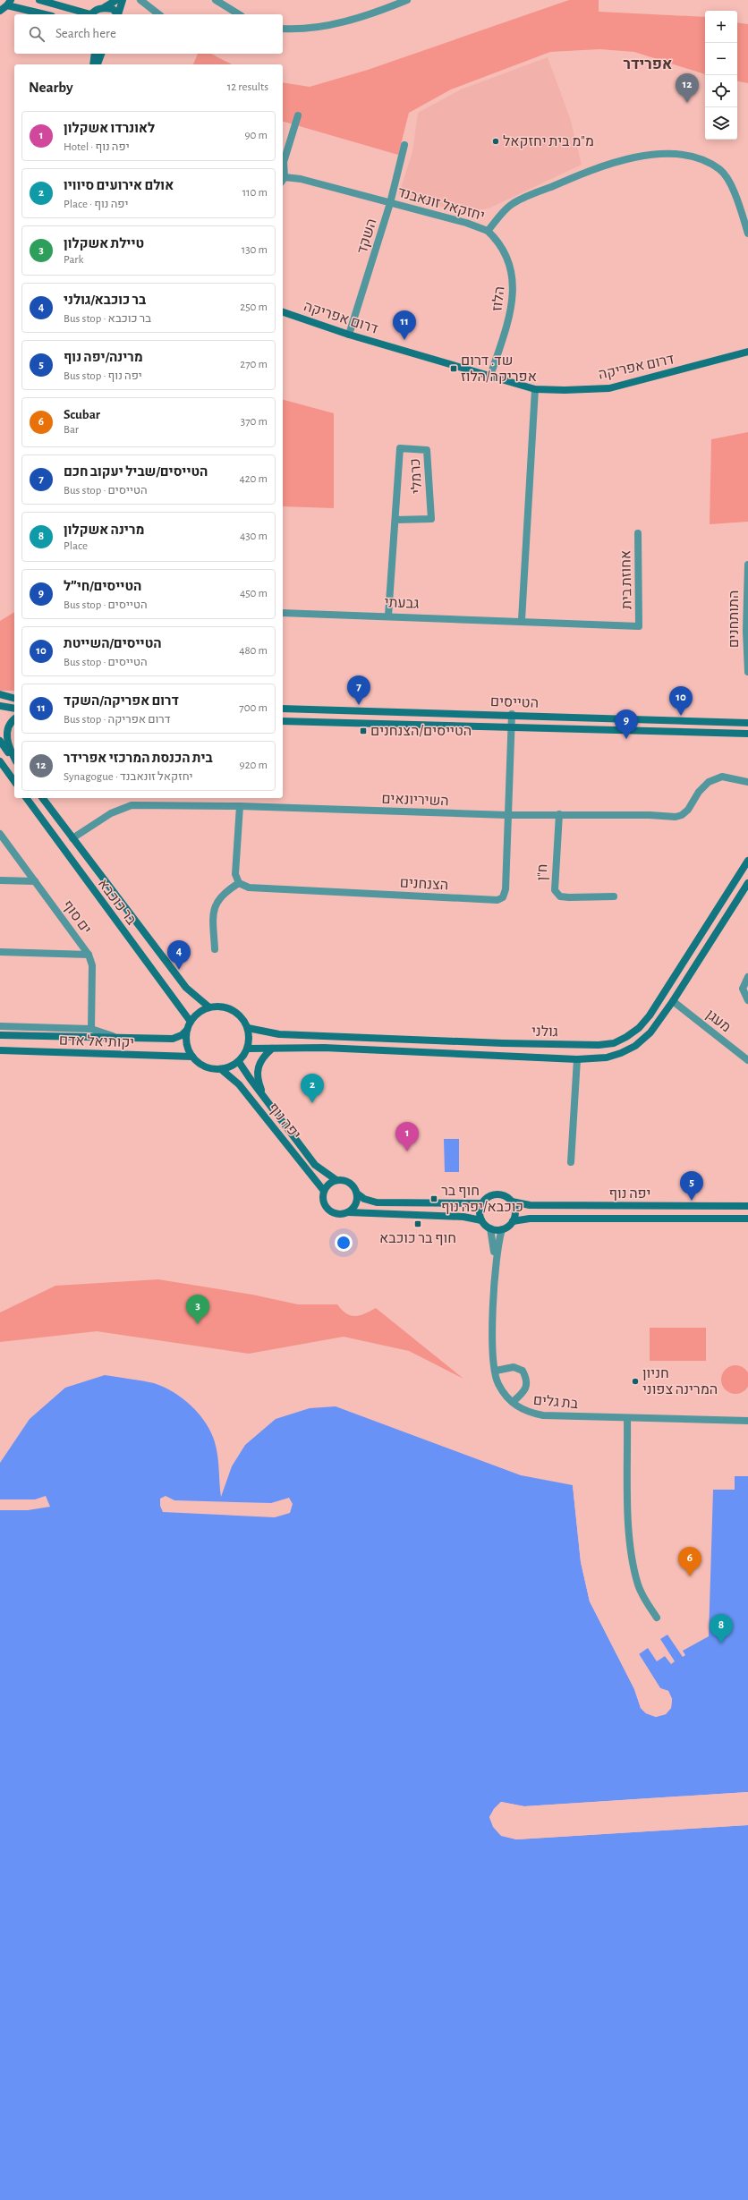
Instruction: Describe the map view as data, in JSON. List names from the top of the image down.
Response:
{
  "streets": {
    "street": [
      "יחזקאל זונאבנד",
      "השקד",
      "הלוז",
      "דרום אפריקה",
      "כרמלי",
      "אחוזת בית",
      "גבעתי",
      "התותחנים",
      "הטייסים",
      "השיריונאים",
      "ח\"ן",
      "הצנחנים",
      "בר כוכבא",
      "ים סוף",
      "מעגן",
      "גולני",
      "יקותיאל אדם",
      "יפה נוף",
      "בת גלים"
    ]
  },
  "crossings": [
    ["יחזקאל זונאבנד", "השקד"],
    ["יחזקאל זונאבנד", "הלוז"],
    ["השקד", "דרום אפריקה"],
    ["הלוז", "דרום אפריקה"],
    ["כרמלי", "גבעתי"],
    ["אחוזת בית", "גבעתי"],
    ["הטייסים", "הצנחנים"],
    ["השיריונאים", "ח\"ן"],
    ["השיריונאים", "הצנחנים"],
    ["השיריונאים", "בר כוכבא"],
    ["בר כוכבא", "גולני"],
    ["בר כוכבא", "יקותיאל אדם"],
    ["בר כוכבא", "יפה נוף"],
    ["מעגן", "גולני"],
    ["גולני", "יקותיאל אדם"],
    ["גולני", "יפה נוף"],
    ["יקותיאל אדם", "יפה נוף"],
    ["יפה נוף", "בת גלים"]
  ],
  "districts": ["אפרידר"],
  "places": {
    "other": ["מ\"מ בית יחזקאל", "חניון המרינה צפוני"],
    "transit": [
      "שד. דרום אפריקה/הלוז",
      "הטייסים/הצנחנים",
      "חוף בר כוכבא/יפה נוף",
      "חוף בר כוכבא"
    ]
  },
  "page": {
    "map_buttons": ["+", "−"],
    "search": "Search here",
    "heading": ["Nearby", "12 results"],
    "pins": [
      "12",
      "11",
      "7",
      "10",
      "9",
      "4",
      "2",
      "1",
      "5",
      "3",
      "6",
      "8"
    ],
    "list": [
      {
        "mark": "1",
        "name": "לאונרדו אשקלון",
        "note": "Hotel · יפה נוף",
        "value": "90 m"
      },
      {
        "mark": "2",
        "name": "אולם אירועים סיוויו",
        "note": "Place · יפה נוף",
        "value": "110 m"
      },
      {
        "mark": "3",
        "name": "טיילת אשקלון",
        "note": "Park",
        "value": "130 m"
      },
      {
        "mark": "4",
        "name": "בר כוכבא/גולני",
        "note": "Bus stop · בר כוכבא",
        "value": "250 m"
      },
      {
        "mark": "5",
        "name": "מרינה/יפה נוף",
        "note": "Bus stop · יפה נוף",
        "value": "270 m"
      },
      {
        "mark": "6",
        "name": "Scubar",
        "note": "Bar",
        "value": "370 m"
      },
      {
        "mark": "7",
        "name": "הטייסים/שביל יעקוב חכם",
        "note": "Bus stop · הטייסים",
        "value": "420 m"
      },
      {
        "mark": "8",
        "name": "מרינה אשקלון",
        "note": "Place",
        "value": "430 m"
      },
      {
        "mark": "9",
        "name": "הטייסים/חי״ל",
        "note": "Bus stop · הטייסים",
        "value": "450 m"
      },
      {
        "mark": "10",
        "name": "הטייסים/השייטת",
        "note": "Bus stop · הטייסים",
        "value": "480 m"
      },
      {
        "mark": "11",
        "name": "דרום אפריקה/השקד",
        "note": "Bus stop · דרום אפריקה",
        "value": "700 m"
      },
      {
        "mark": "12",
        "name": "בית הכנסת המרכזי אפרידר",
        "note": "Synagogue · יחזקאל זונאבנד",
        "value": "920 m"
      }
    ]
  }
}
